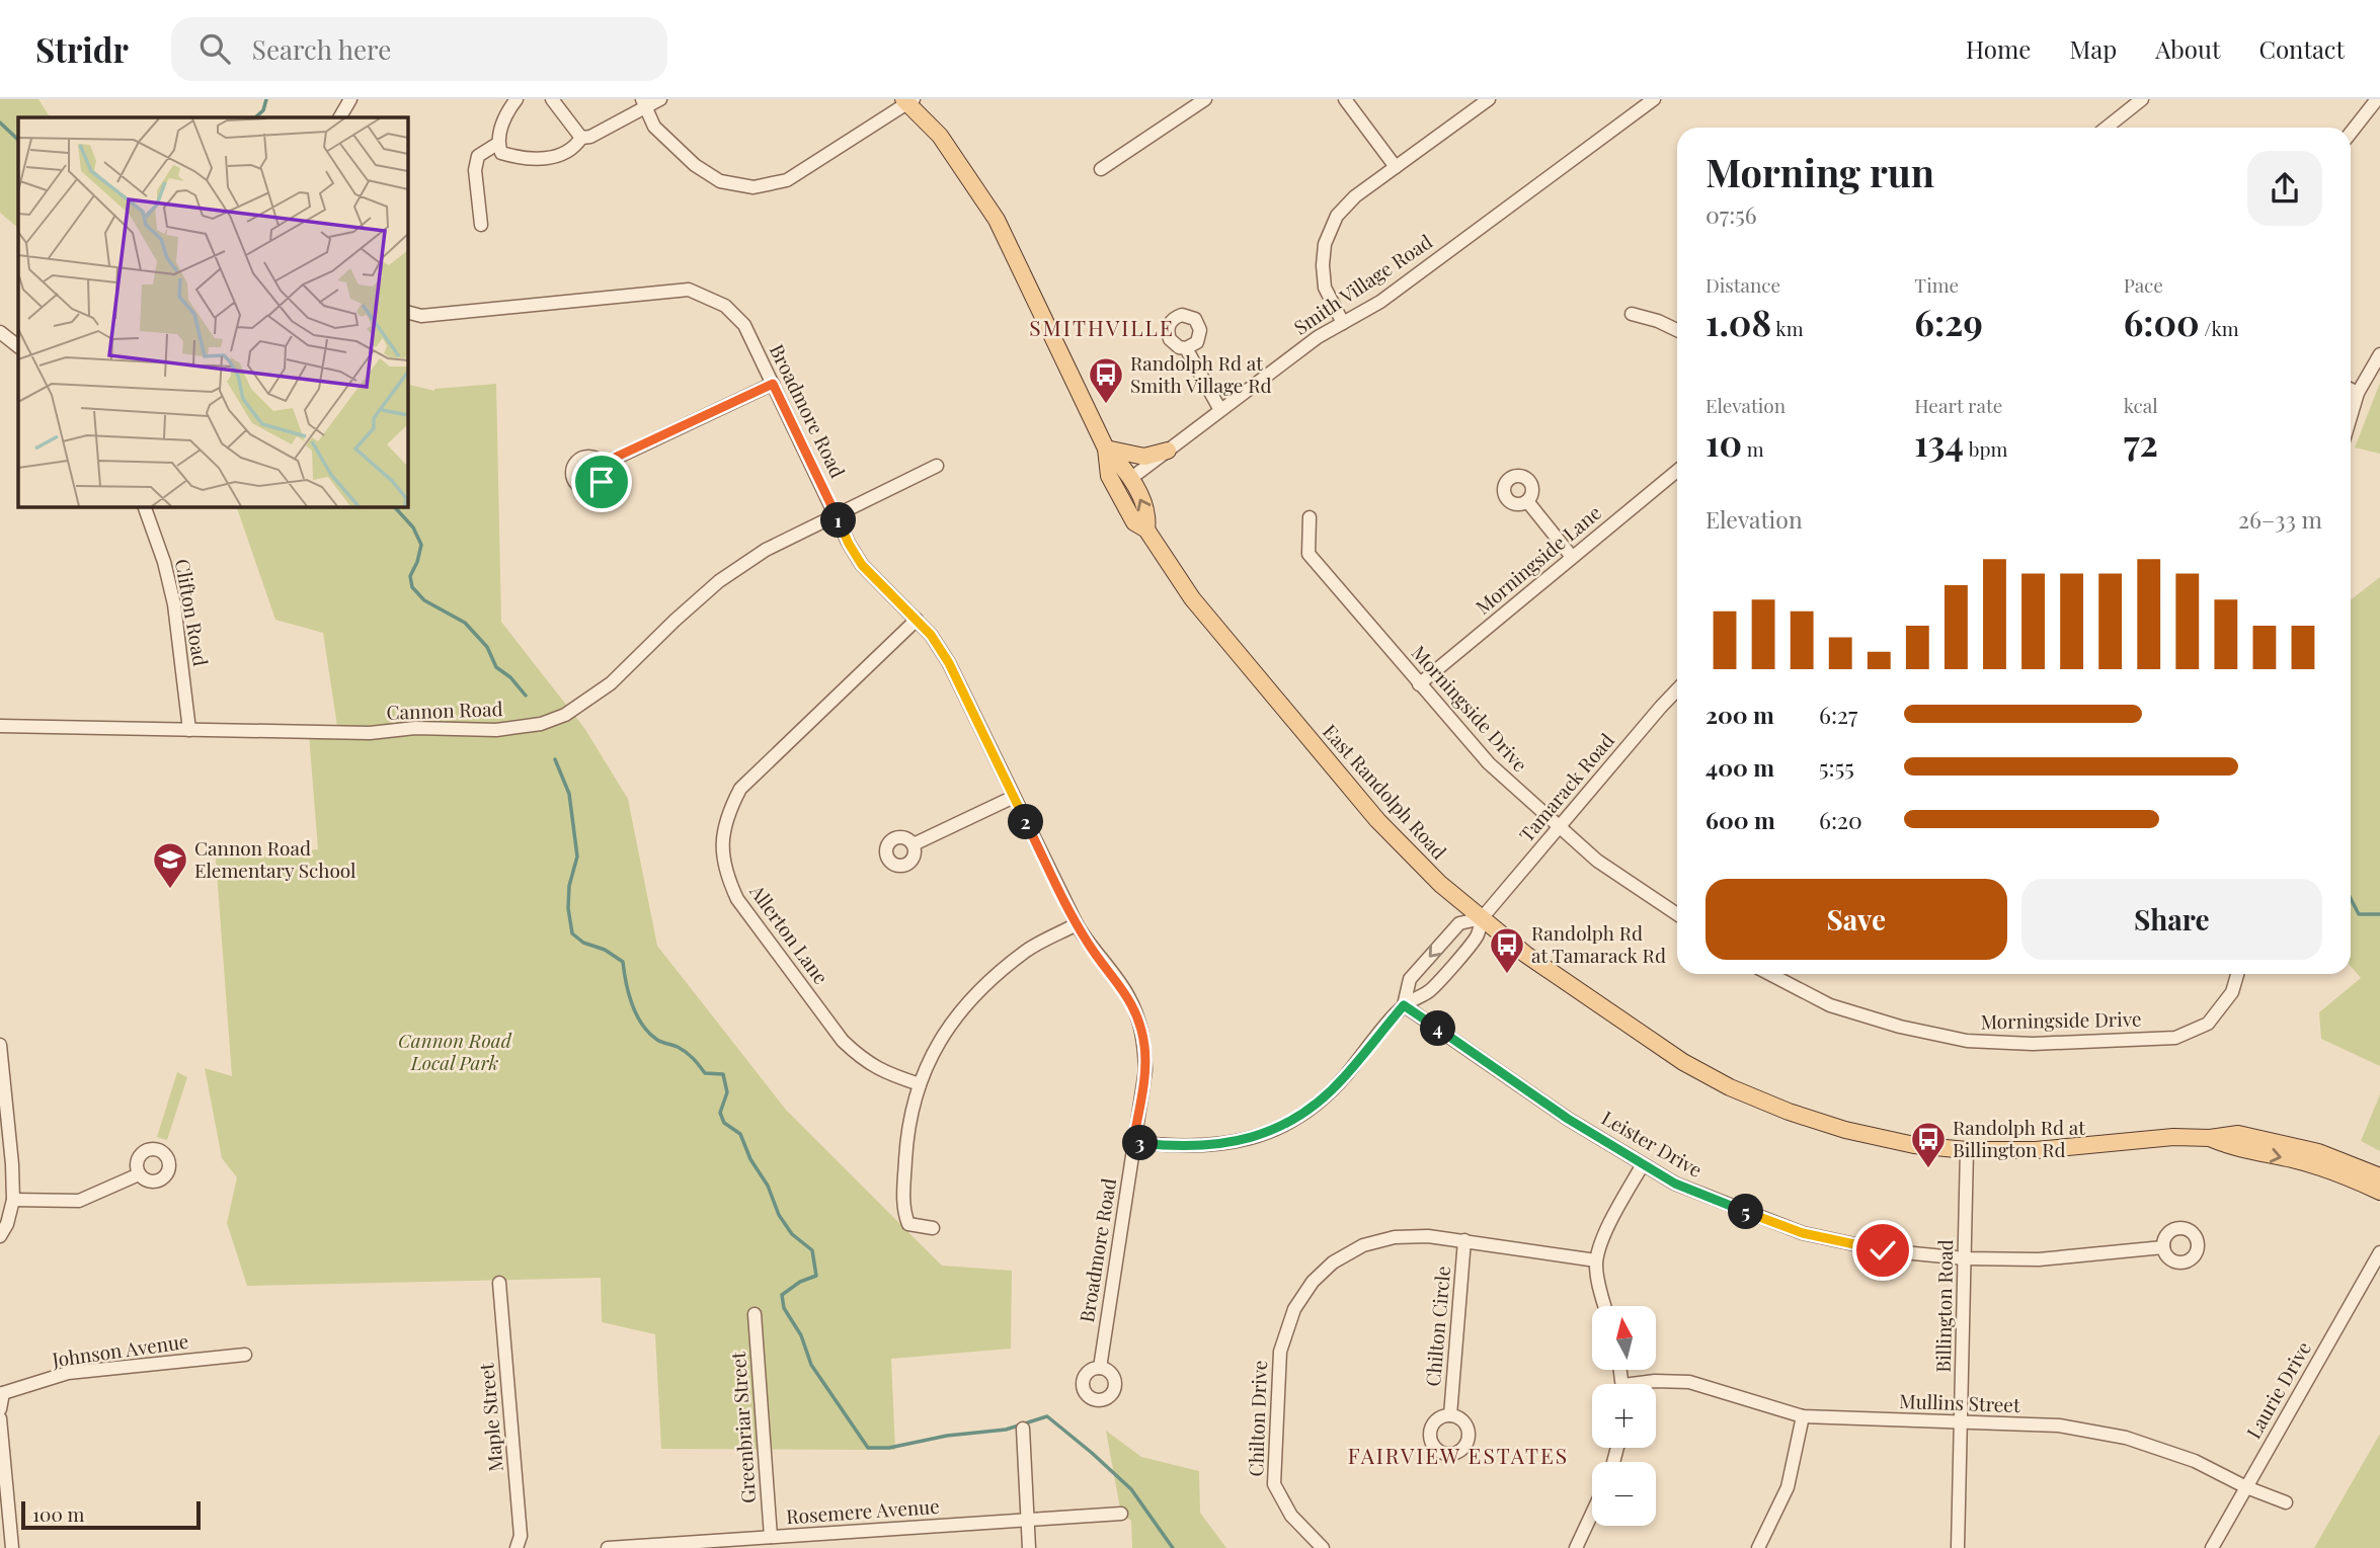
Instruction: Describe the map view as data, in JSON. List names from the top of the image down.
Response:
{
  "streets": {
    "main road": ["East Randolph Road"],
    "street": [
      "Smith Village Road",
      "Broadmore Road",
      "Morningside Lane",
      "Clifton Road",
      "Morningside Drive",
      "Cannon Road",
      "Tamarack Road",
      "Allerton Lane",
      "Leister Drive",
      "Billington Road",
      "Chilton Circle",
      "Johnson Avenue",
      "Laurie Drive",
      "Mullins Street",
      "Maple Street",
      "Chilton Drive",
      "Greenbriar Street",
      "Rosemere Avenue"
    ]
  },
  "crossings": [
    ["Smith Village Road", "East Randolph Road"],
    ["Broadmore Road", "Cannon Road"],
    ["Broadmore Road", "Tamarack Road"],
    ["Broadmore Road", "Allerton Lane"],
    ["Morningside Lane", "Morningside Drive"],
    ["Clifton Road", "Cannon Road"],
    ["Morningside Drive", "Tamarack Road"],
    ["Tamarack Road", "East Randolph Road"],
    ["Tamarack Road", "Leister Drive"],
    ["East Randolph Road", "Billington Road"],
    ["Leister Drive", "Billington Road"],
    ["Billington Road", "Mullins Street"],
    ["Chilton Circle", "Chilton Drive"],
    ["Laurie Drive", "Mullins Street"],
    ["Greenbriar Street", "Rosemere Avenue"]
  ],
  "districts": ["SMITHVILLE", "FAIRVIEW ESTATES"],
  "parks": ["Cannon Road Local Park"],
  "places": {
    "bus stop": ["Randolph Rd at Smith Village Rd", "Randolph Rd at Tamarack Rd", "Randolph Rd at Billington Rd"],
    "school or university": ["Cannon Road Elementary School"]
  },
  "scale_bar": "100 m",
  "north": "top",
  "page": {
    "header": "Stridr",
    "search": "Search here",
    "nav": [
      "Home",
      "Map",
      "About",
      "Contact"
    ],
    "heading": ["Morning run", "07:56"],
    "stats": [
      ["Distance", "1.08 km"],
      ["Time", "6:29"],
      ["Pace", "6:00 /km"],
      ["Elevation", "10 m"],
      ["Heart rate", "134 bpm"],
      ["kcal", "72"]
    ],
    "chart": ["Elevation", "26–33 m"],
    "pins": [
      "1",
      "2",
      "4",
      "3",
      "5"
    ],
    "list": [
      {
        "name": "200 m",
        "note": "6:27"
      },
      {
        "name": "400 m",
        "note": "5:55"
      },
      {
        "name": "600 m",
        "note": "6:20"
      }
    ],
    "buttons": ["Save", "Share"],
    "map_buttons": ["+", "−"],
    "scale": "100 m"
  }
}
